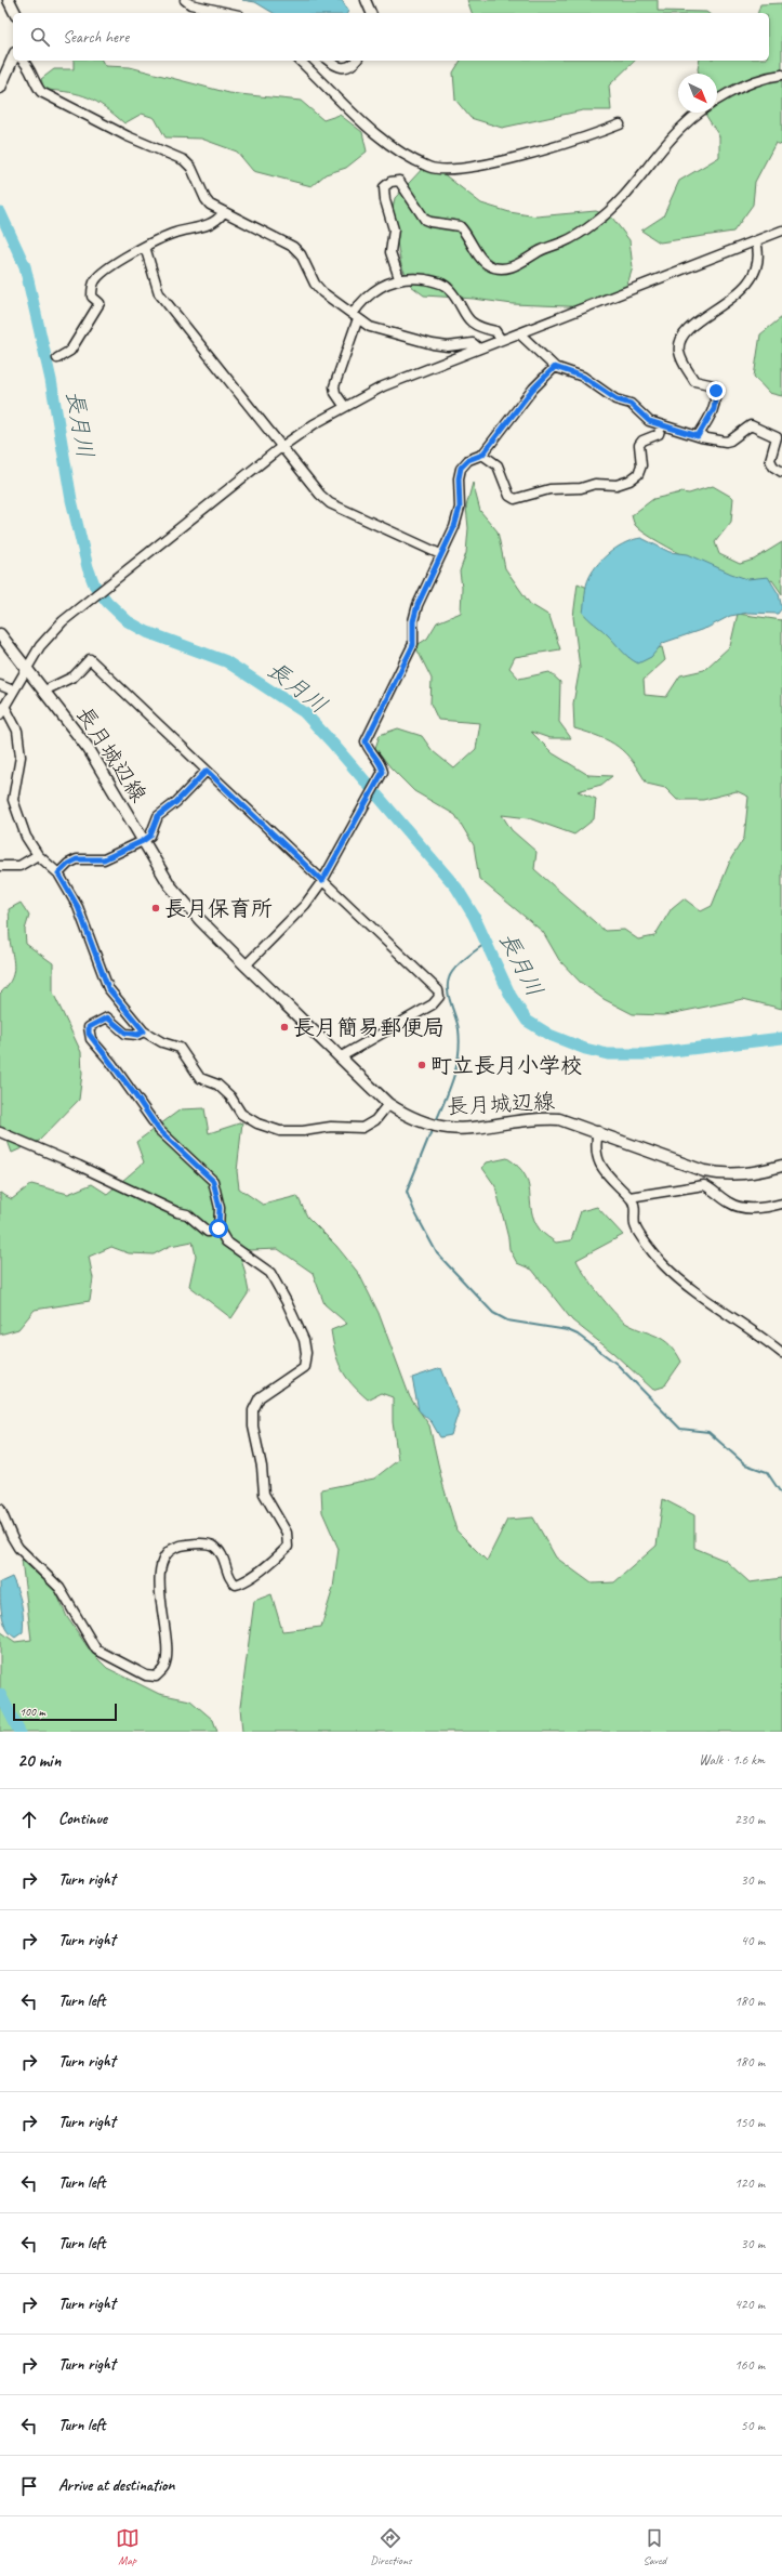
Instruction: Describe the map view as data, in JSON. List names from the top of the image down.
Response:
{
  "streets": {
    "main road": ["長月城辺線"]
  },
  "water": ["長月川"],
  "places": ["長月保育所", "長月簡易郵便局", "町立長月小学校"],
  "scale_bar": "100 m",
  "north": "bottom right",
  "page": {
    "search": "Search here",
    "scale": "100 m",
    "heading": ["20 min", "Walk · 1.6 km"],
    "list": [
      ["Continue", "230 m"],
      ["Turn right", "30 m"],
      ["Turn right", "40 m"],
      ["Turn left", "180 m"],
      ["Turn right", "180 m"],
      ["Turn right", "150 m"],
      ["Turn left", "120 m"],
      ["Turn left", "30 m"],
      ["Turn right", "420 m"],
      ["Turn right", "160 m"],
      ["Turn left", "50 m"],
      "Arrive at destination"
    ],
    "nav": ["Map", "Directions", "Saved"]
  }
}
